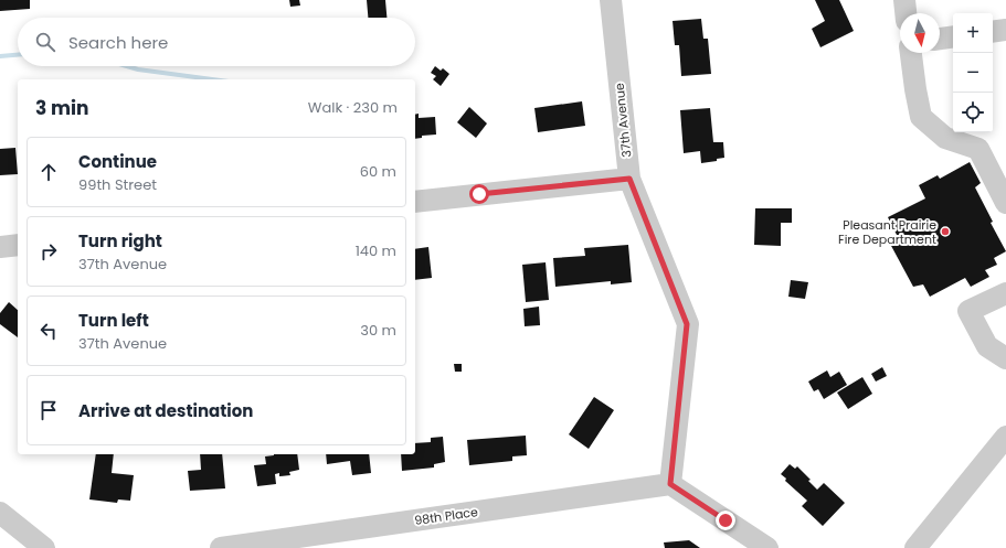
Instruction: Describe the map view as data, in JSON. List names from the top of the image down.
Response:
{
  "streets": {
    "street": ["37th Avenue", "98th Place"]
  },
  "crossings": [
    ["37th Avenue", "98th Place"]
  ],
  "places": ["Pleasant Prairie Fire Department"],
  "north": "bottom",
  "page": {
    "map_buttons": ["+", "−"],
    "search": "Search here",
    "heading": ["3 min", "Walk · 230 m"],
    "list": [
      ["Continue", "99th Street", "60 m"],
      ["Turn right", "37th Avenue", "140 m"],
      ["Turn left", "37th Avenue", "30 m"],
      "Arrive at destination"
    ]
  }
}
